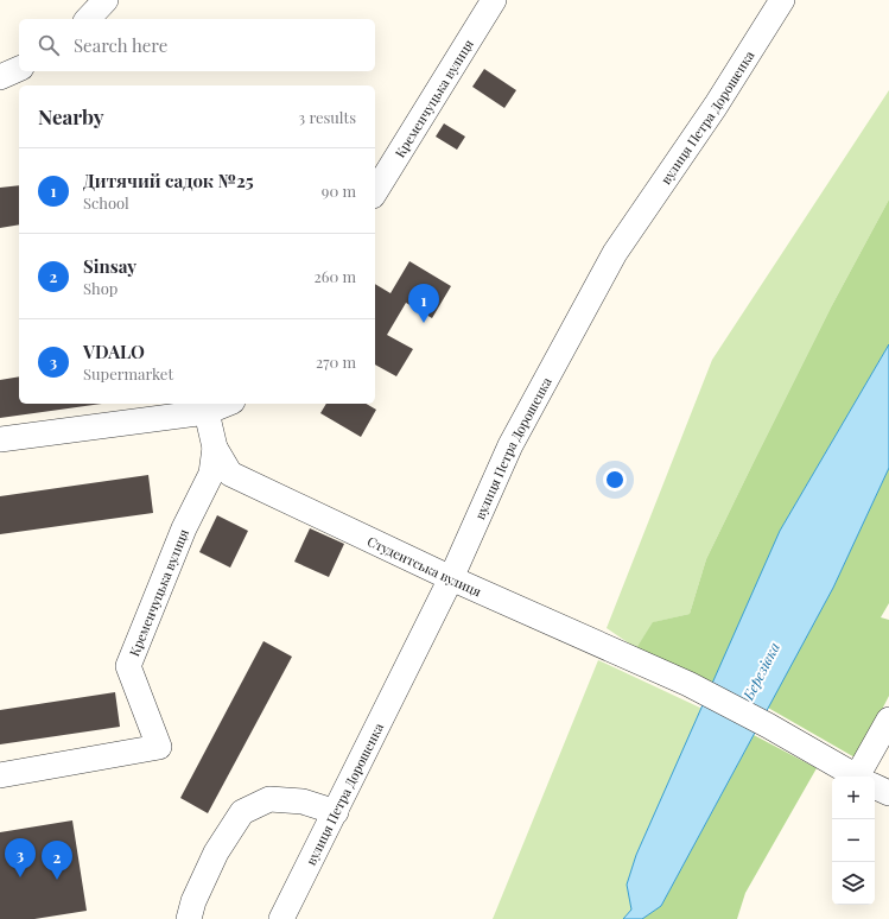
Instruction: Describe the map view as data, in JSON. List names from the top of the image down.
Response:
{
  "streets": {
    "street": ["Кременчуцька вулиця", "вулиця Петра Дорошенка", "Студентська вулиця"]
  },
  "crossings": [
    ["Кременчуцька вулиця", "Студентська вулиця"],
    ["вулиця Петра Дорошенка", "Студентська вулиця"]
  ],
  "water": ["Березівка"],
  "page": {
    "search": "Search here",
    "heading": ["Nearby", "3 results"],
    "list": [
      {
        "mark": "1",
        "name": "Дитячий садок №25",
        "note": "School",
        "value": "90 m"
      },
      {
        "mark": "2",
        "name": "Sinsay",
        "note": "Shop",
        "value": "260 m"
      },
      {
        "mark": "3",
        "name": "VDALO",
        "note": "Supermarket",
        "value": "270 m"
      }
    ],
    "pins": ["1", "3", "2"],
    "map_buttons": ["+", "−"]
  }
}
